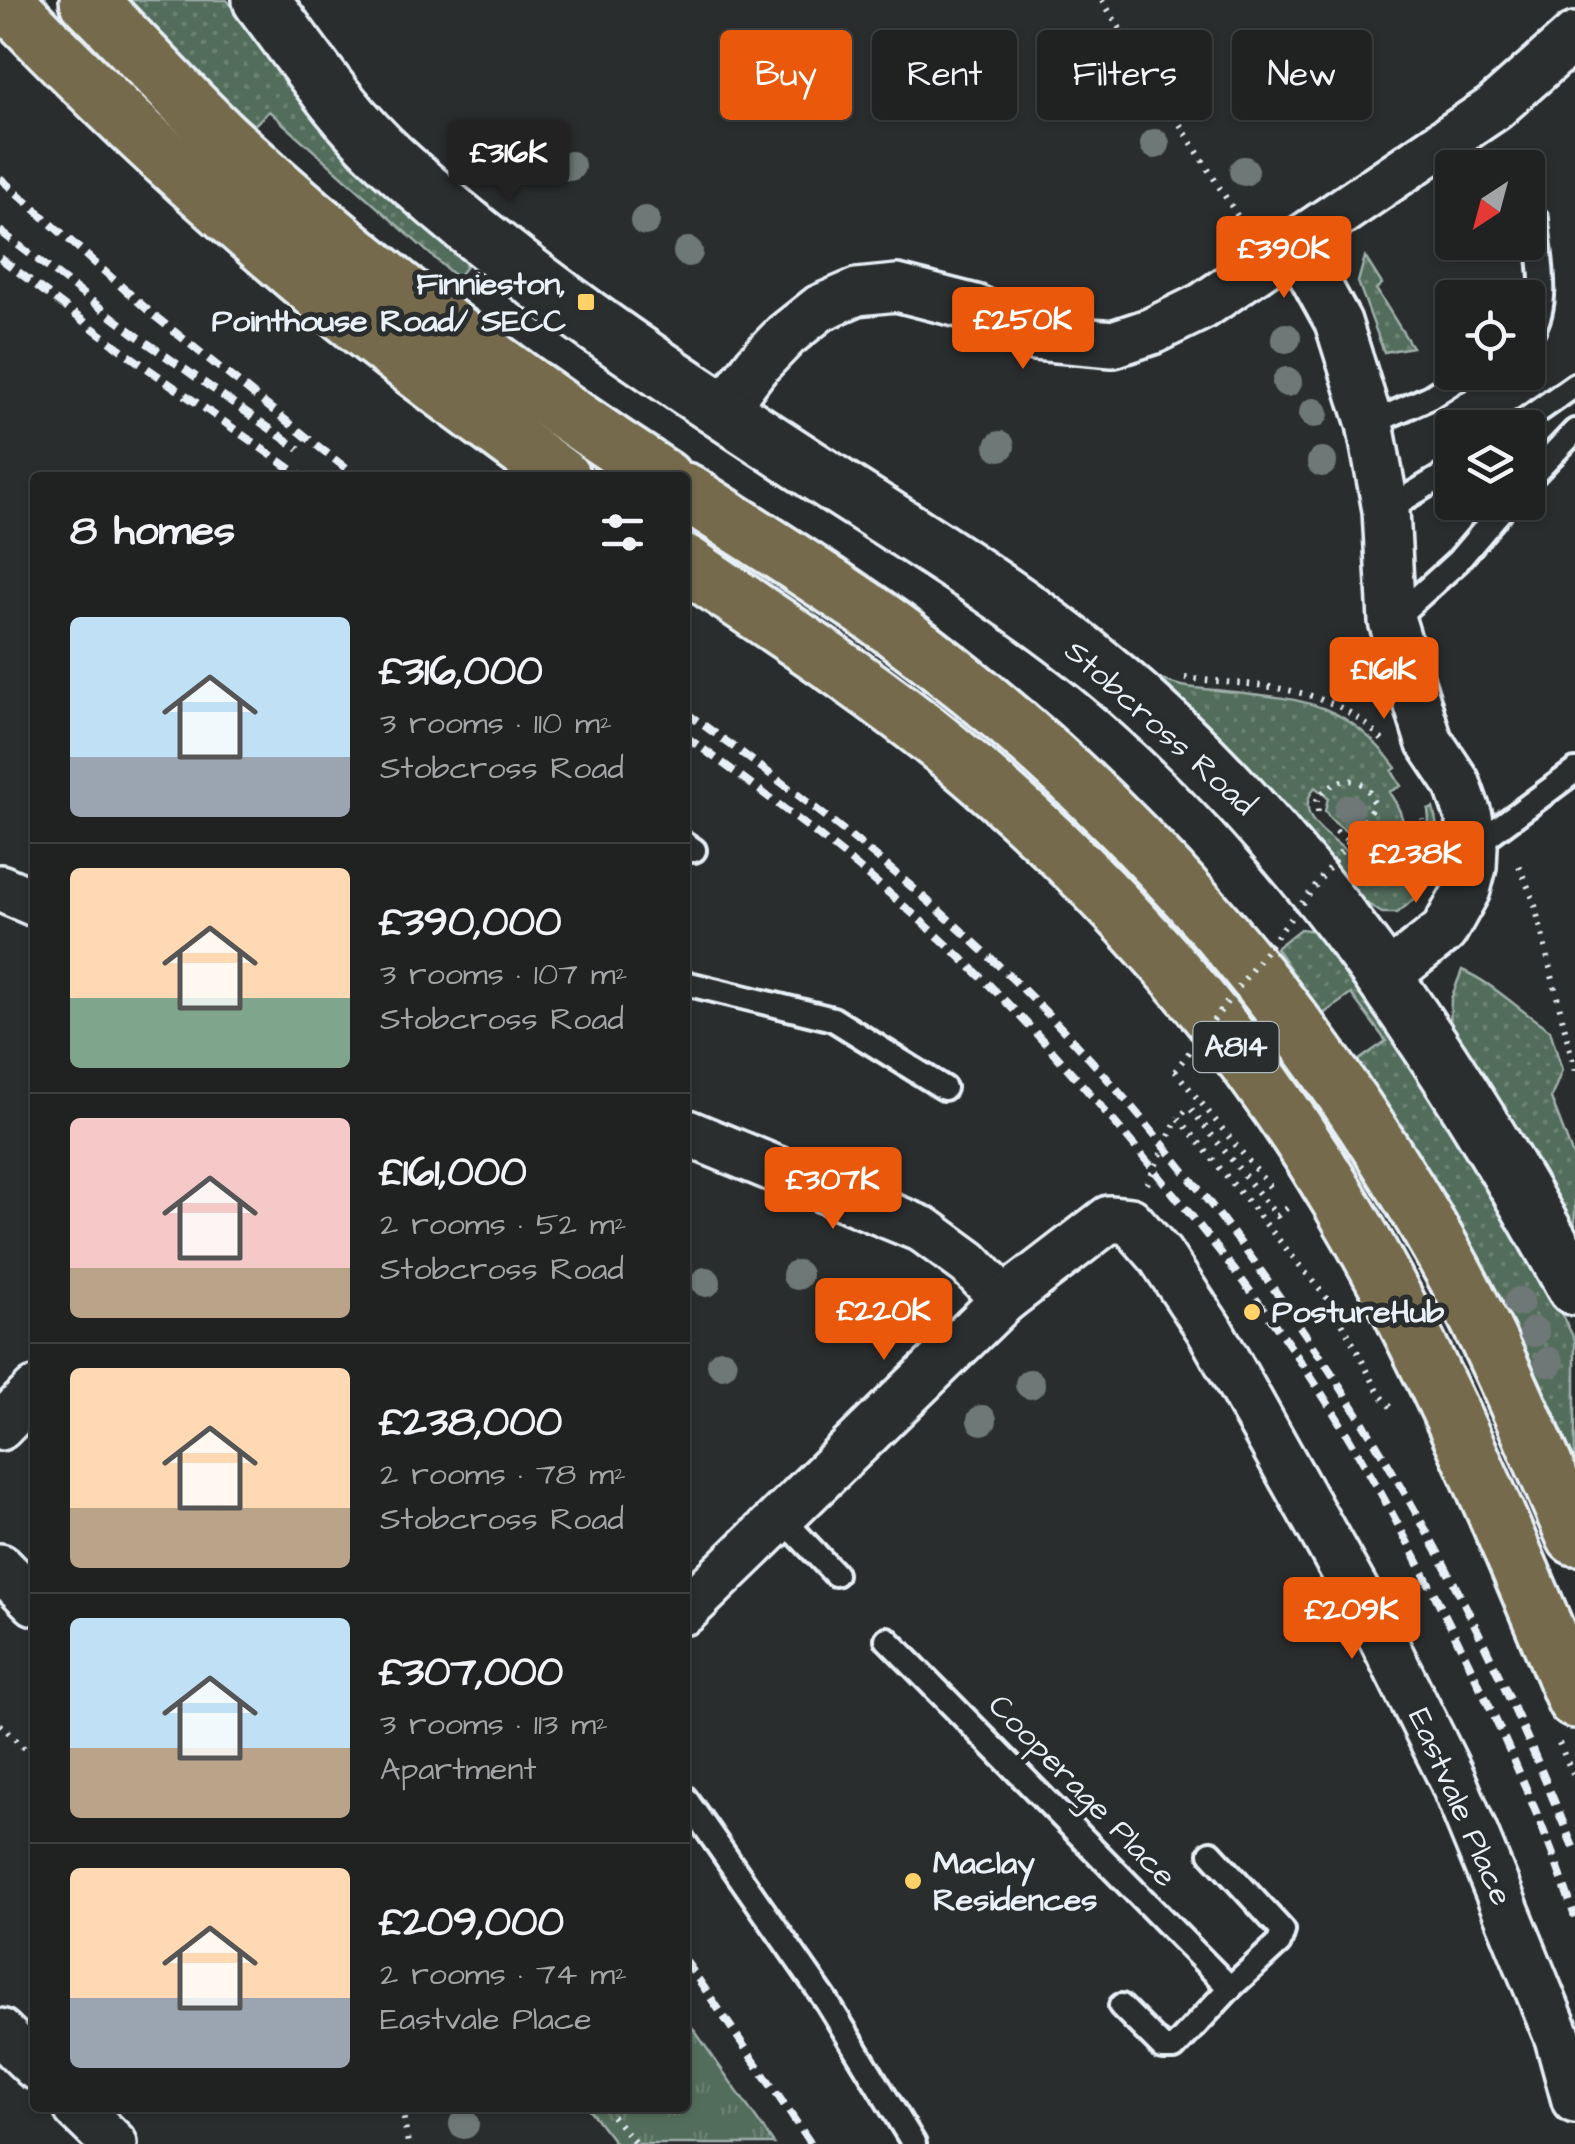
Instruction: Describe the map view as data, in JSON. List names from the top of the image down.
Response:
{
  "streets": {
    "main road": ["A814"],
    "street": ["Stobcross Road", "Eastvale Place"],
    "lane": ["Cooperage Place"]
  },
  "places": {
    "transit": ["Finnieston, Pointhouse Road/ SECC"],
    "other": ["PostureHub", "Maclay Residences"]
  },
  "north": "bottom left",
  "page": {
    "chip": [
      "Buy",
      "Rent",
      "Filters",
      "New"
    ],
    "price": [
      "£316K",
      "£390K",
      "£250K",
      "£161K",
      "£238K",
      "£307K",
      "£220K",
      "£209K"
    ],
    "heading": "8 homes",
    "list": [
      {
        "name": "£316,000",
        "note": "3 rooms · 110 m² · Stobcross Road"
      },
      {
        "name": "£390,000",
        "note": "3 rooms · 107 m² · Stobcross Road"
      },
      {
        "name": "£161,000",
        "note": "2 rooms · 52 m² · Stobcross Road"
      },
      {
        "name": "£238,000",
        "note": "2 rooms · 78 m² · Stobcross Road"
      },
      {
        "name": "£307,000",
        "note": "3 rooms · 113 m² · Apartment"
      },
      {
        "name": "£209,000",
        "note": "2 rooms · 74 m² · Eastvale Place"
      }
    ]
  }
}
